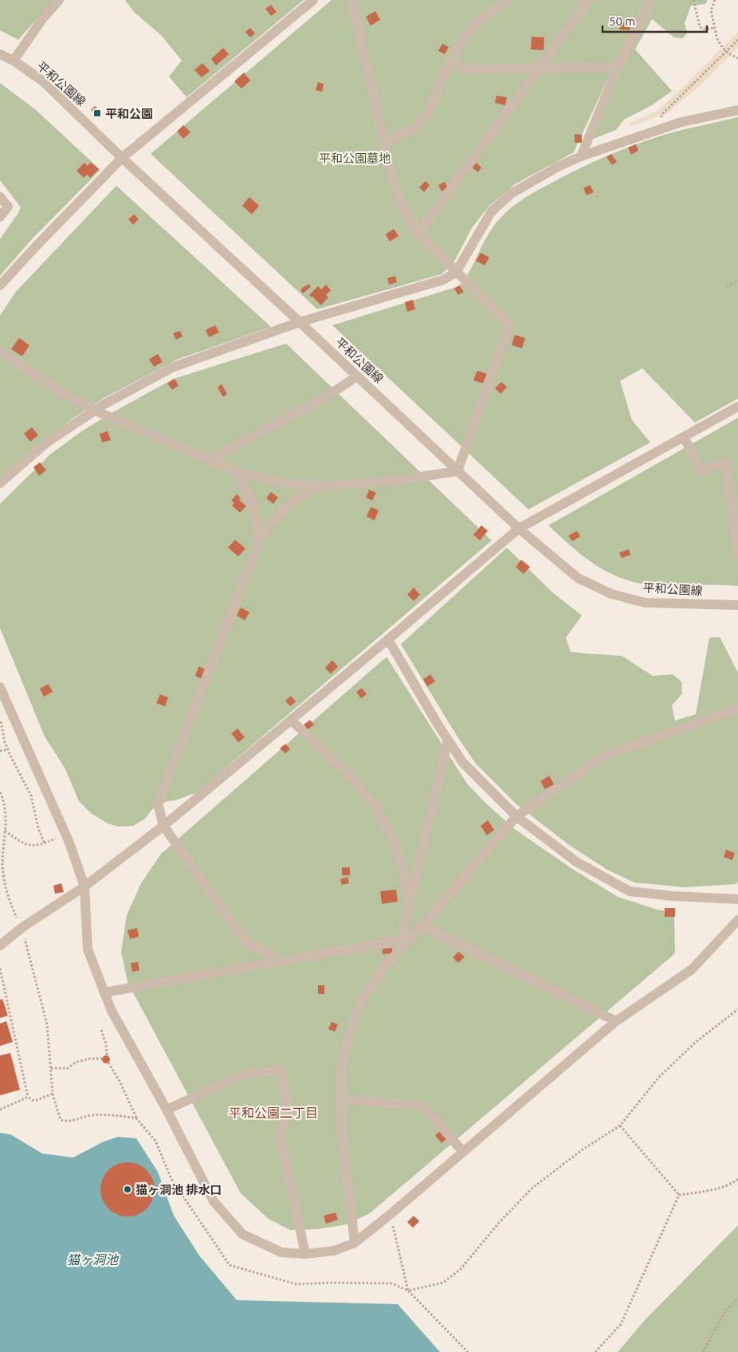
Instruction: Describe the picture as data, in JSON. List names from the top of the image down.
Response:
{
  "streets": {
    "street": ["平和公園線"]
  },
  "districts": ["平和公園二丁目"],
  "water": ["猫ヶ洞池"],
  "parks": ["平和公園墓地"],
  "places": {
    "transit": ["平和公園"],
    "other": ["猫ヶ洞池 排水口"]
  },
  "scale_bar": "50 m"
}
